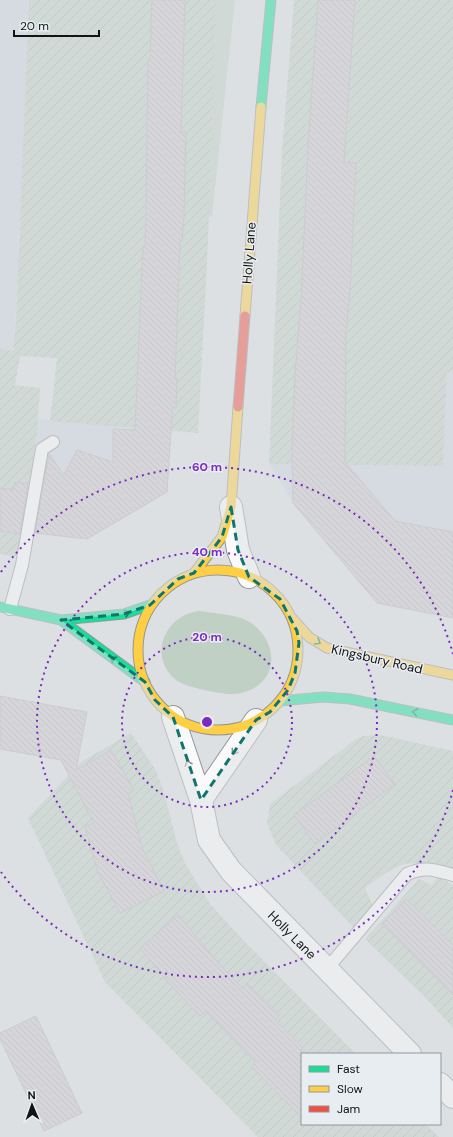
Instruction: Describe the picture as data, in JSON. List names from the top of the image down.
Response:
{
  "streets": {
    "street": ["Holly Lane", "Kingsbury Road"]
  },
  "legend": ["Fast", "Slow", "Jam"],
  "scale_bar": "20 m",
  "north": "top",
  "rings": ["60 m", "40 m", "20 m"]
}
